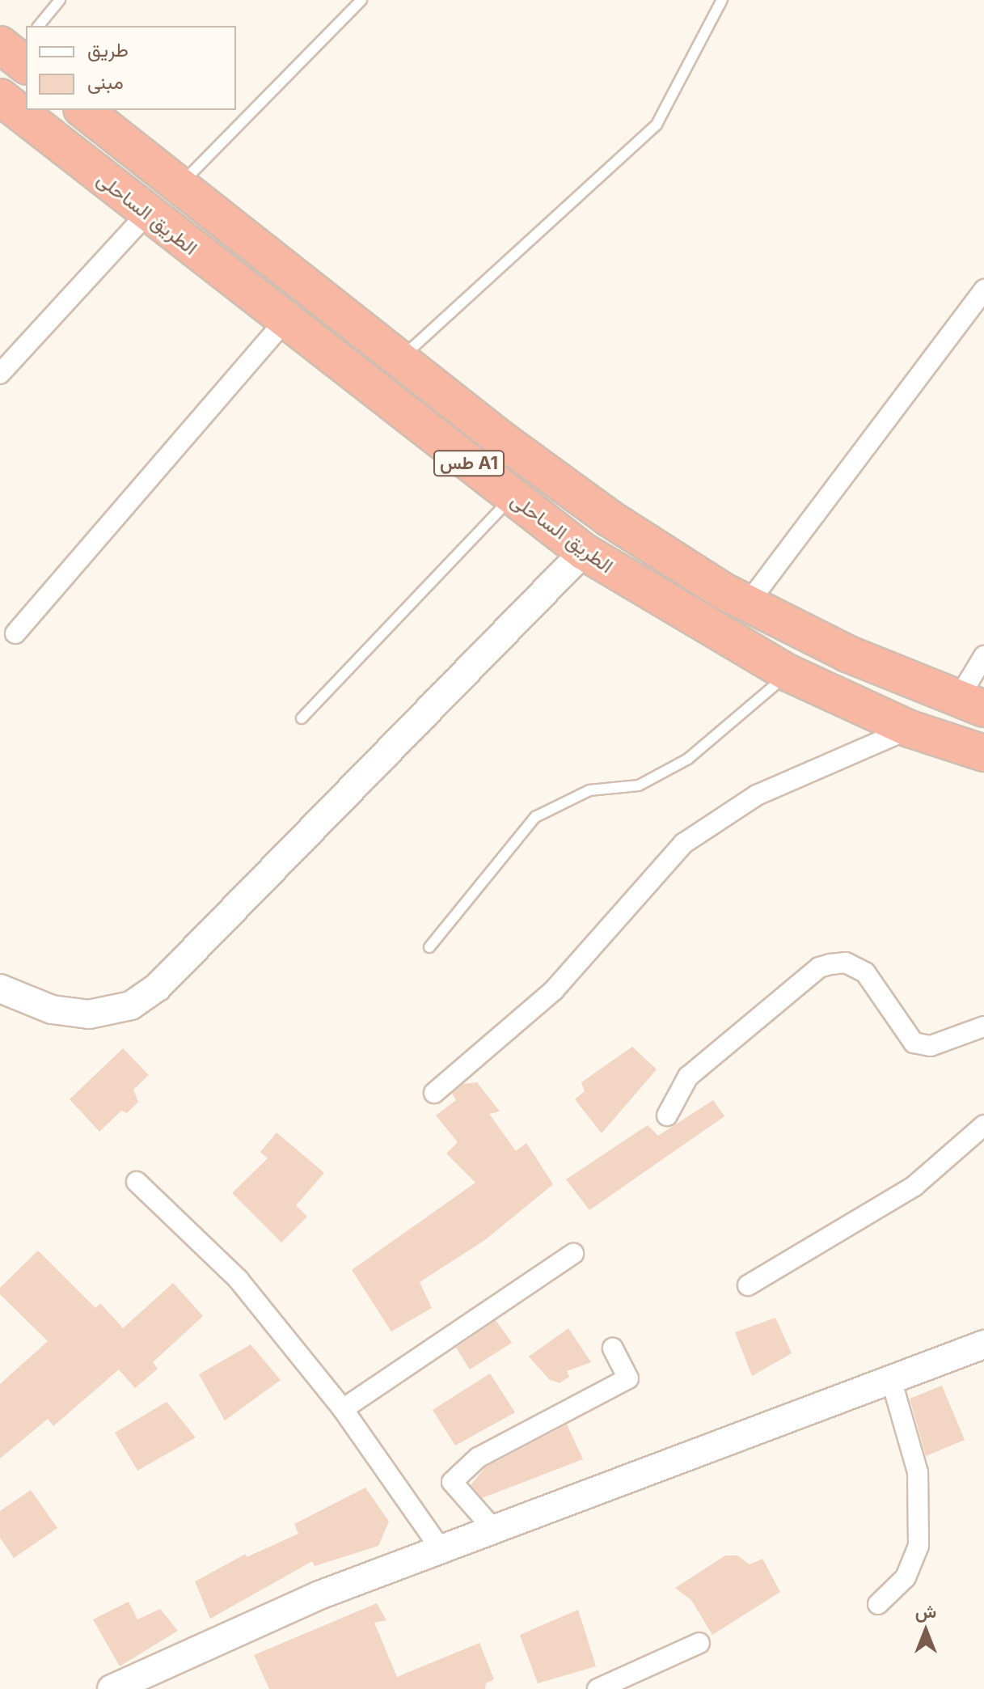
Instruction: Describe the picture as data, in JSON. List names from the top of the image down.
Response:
{
  "streets": {
    "highway": ["الطريق الساحلى", "طس A1"]
  },
  "legend": ["طريق", "مبنى"],
  "north": "top"
}
